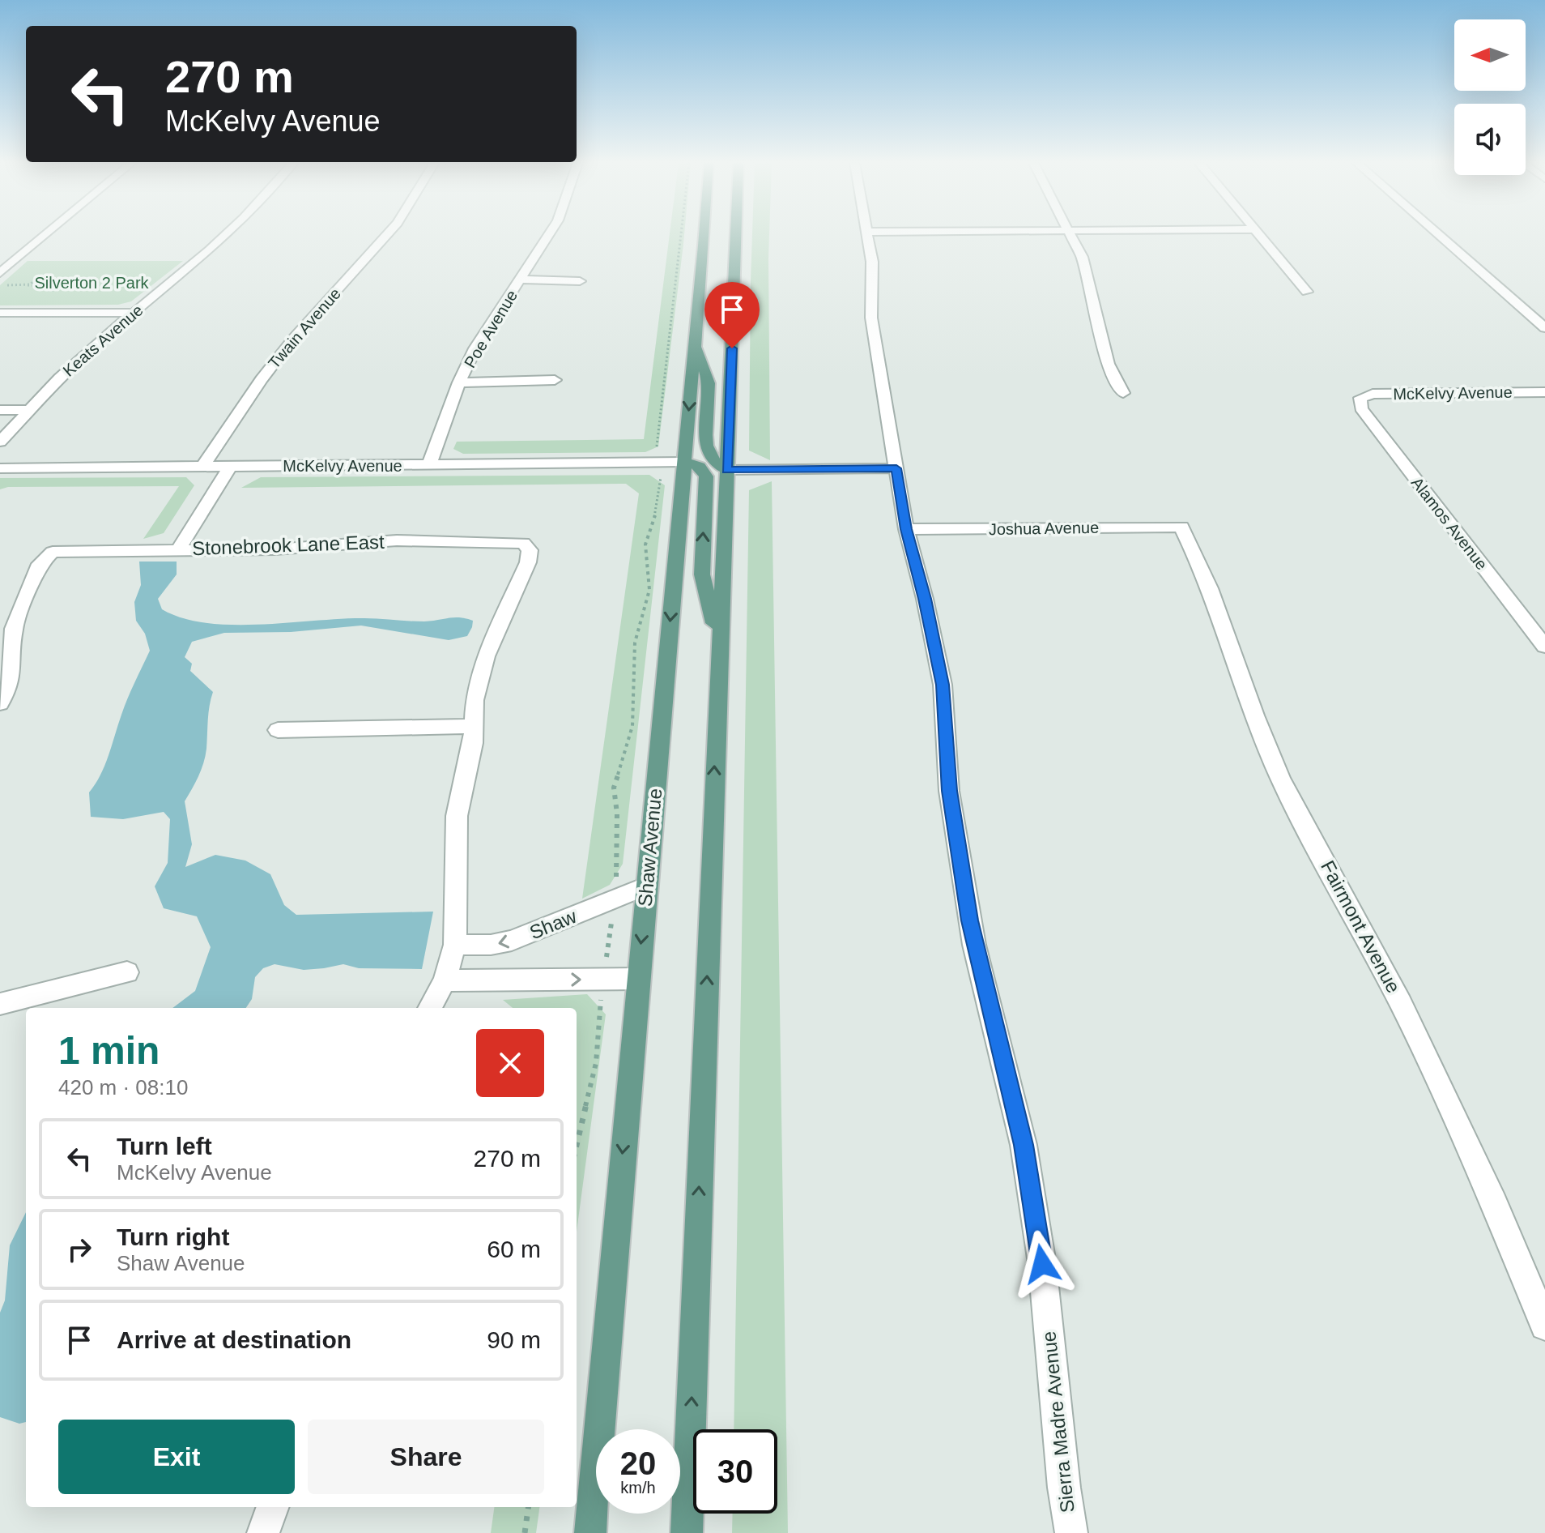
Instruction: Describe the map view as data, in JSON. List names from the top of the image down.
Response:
{
  "streets": {
    "main road": ["Shaw Avenue"],
    "street": [
      "Twain Avenue",
      "Poe Avenue",
      "Keats Avenue",
      "McKelvy Avenue",
      "Alamos Avenue",
      "Joshua Avenue",
      "Stonebrook Lane East",
      "Shaw",
      "Fairmont Avenue",
      "Sierra Madre Avenue"
    ]
  },
  "crossings": [
    ["Twain Avenue", "McKelvy Avenue"],
    ["Poe Avenue", "McKelvy Avenue"],
    ["McKelvy Avenue", "Alamos Avenue"],
    ["McKelvy Avenue", "Shaw Avenue"],
    ["Joshua Avenue", "Fairmont Avenue"],
    ["Joshua Avenue", "Sierra Madre Avenue"],
    ["Shaw Avenue", "Shaw"]
  ],
  "parks": ["Silverton 2 Park"],
  "north": "left",
  "page": {
    "turn": ["270 m", "McKelvy Avenue"],
    "heading": ["1 min", "420 m · 08:10"],
    "list": [
      {
        "name": "Turn left",
        "note": "McKelvy Avenue",
        "value": "270 m"
      },
      {
        "name": "Turn right",
        "note": "Shaw Avenue",
        "value": "60 m"
      },
      {
        "name": "Arrive at destination",
        "value": "90 m"
      }
    ],
    "buttons": ["Exit", "Share"],
    "speed": "20 km/h",
    "limit": "30"
  }
}
